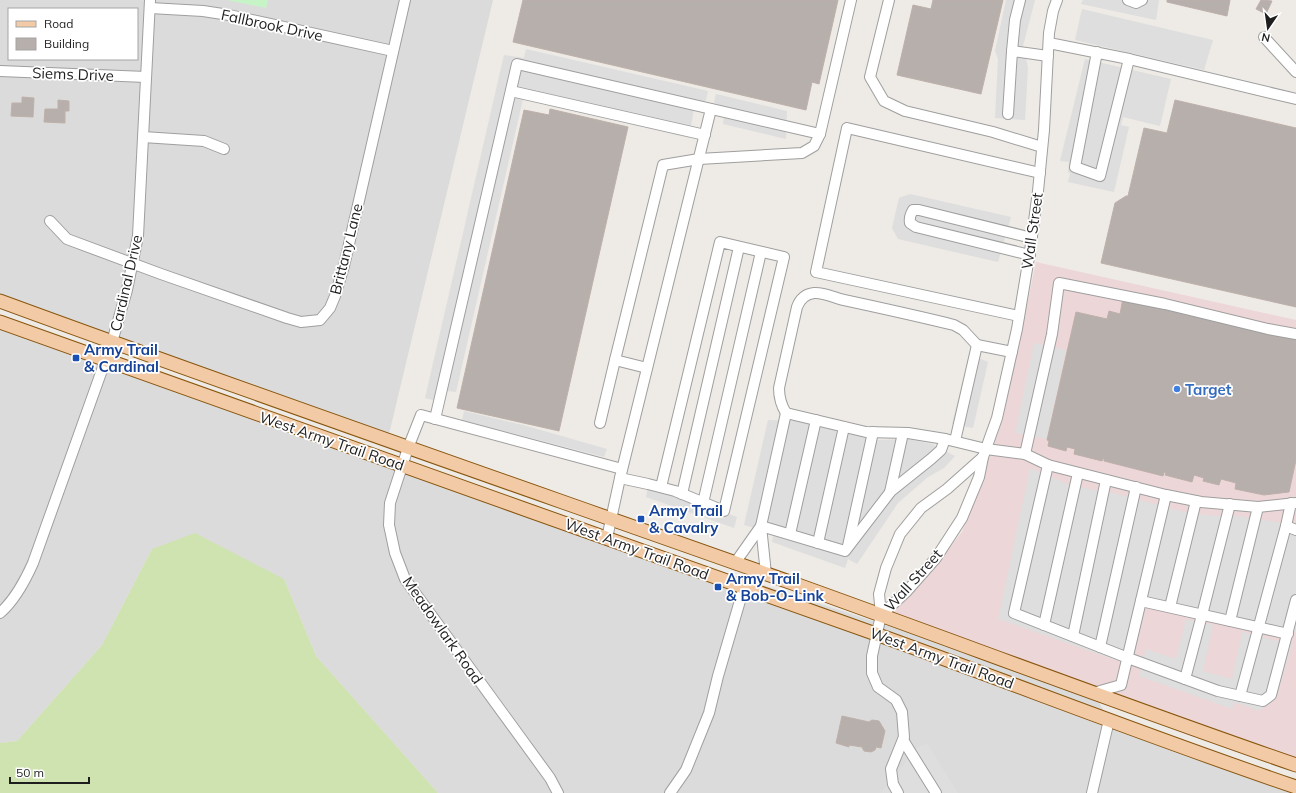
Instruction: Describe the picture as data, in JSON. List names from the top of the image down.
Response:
{
  "streets": {
    "main road": ["West Army Trail Road"],
    "street": [
      "Fallbrook Drive",
      "Siems Drive",
      "Wall Street",
      "Brittany Lane",
      "Cardinal Drive",
      "Meadowlark Road"
    ]
  },
  "crossings": [
    ["Fallbrook Drive", "Brittany Lane"],
    ["Fallbrook Drive", "Cardinal Drive"],
    ["Siems Drive", "Cardinal Drive"],
    ["Wall Street", "West Army Trail Road"],
    ["Brittany Lane", "Cardinal Drive"],
    ["Cardinal Drive", "West Army Trail Road"],
    ["West Army Trail Road", "Meadowlark Road"]
  ],
  "places": {
    "transit": ["Army Trail & Cardinal", "Army Trail & Cavalry", "Army Trail & Bob-O-Link"],
    "other": ["Target"]
  },
  "legend": ["Road", "Building"],
  "scale_bar": "50 m",
  "north": "bottom"
}
